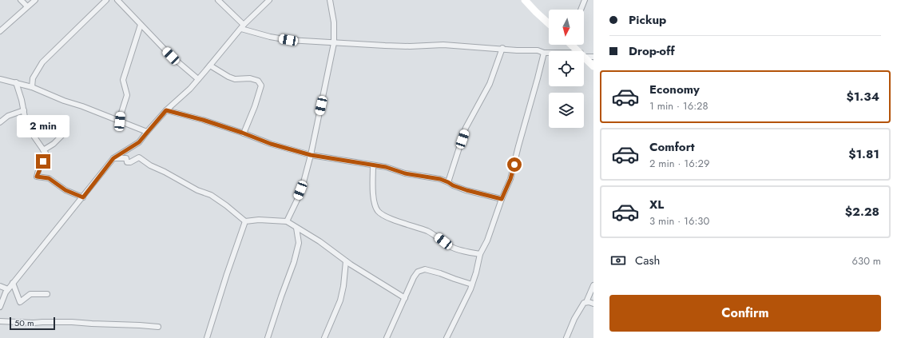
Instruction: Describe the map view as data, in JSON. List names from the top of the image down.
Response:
{
  "scale_bar": "50 m",
  "north": "bottom",
  "page": {
    "banner": ["Pickup", "Drop-off"],
    "list": [
      {
        "name": "Economy",
        "note": "1 min · 16:28",
        "value": "$1.34"
      },
      {
        "name": "Comfort",
        "note": "2 min · 16:29",
        "value": "$1.81"
      },
      {
        "name": "XL",
        "note": "3 min · 16:30",
        "value": "$2.28"
      }
    ],
    "bubble": "2 min",
    "pay": ["Cash", "630 m"],
    "buttons": "Confirm",
    "scale": "50 m"
  }
}
